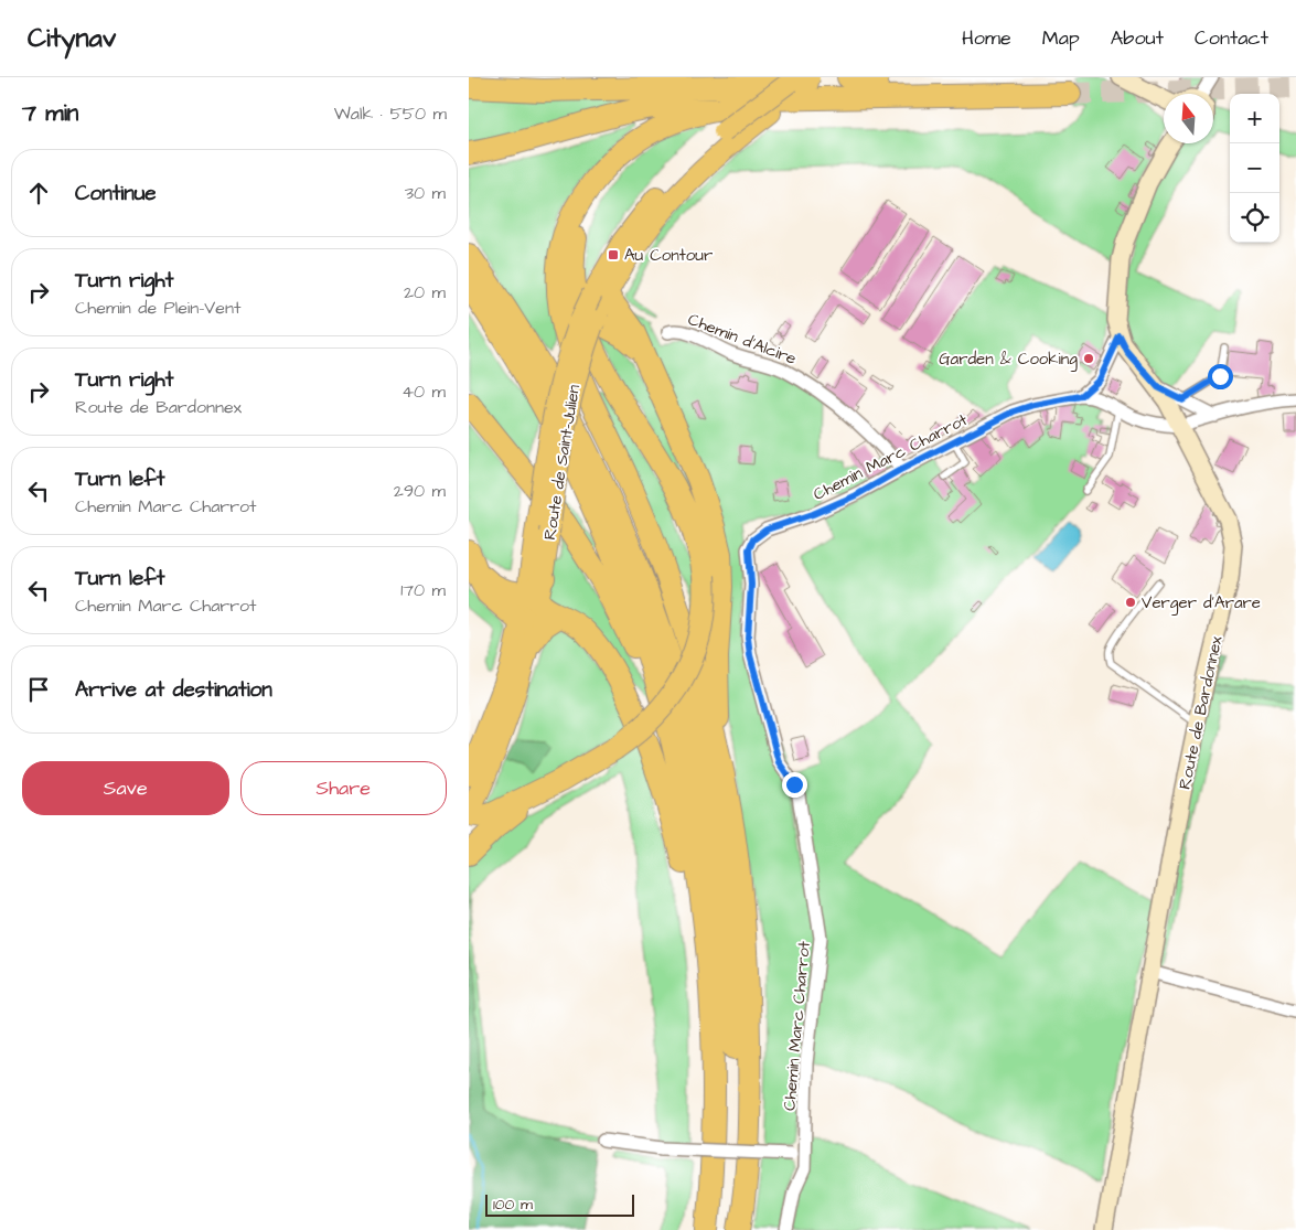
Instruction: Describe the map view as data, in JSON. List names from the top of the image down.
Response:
{
  "streets": {
    "main road": ["Route de Saint-Julien"],
    "street": ["Chemin d'Alcire", "Chemin Marc Charrot", "Route de Bardonnex"]
  },
  "crossings": [
    ["Chemin d'Alcire", "Chemin Marc Charrot"]
  ],
  "places": {
    "transit": ["Au Contour"],
    "other": ["Garden & Cooking", "Verger d'Arare"]
  },
  "scale_bar": "100 m",
  "north": "top",
  "page": {
    "header": "Citynav",
    "nav": [
      "Home",
      "Map",
      "About",
      "Contact"
    ],
    "heading": ["7 min", "Walk · 550 m"],
    "map_buttons": ["+", "−"],
    "list": [
      ["Continue", "30 m"],
      ["Turn right", "Chemin de Plein-Vent", "20 m"],
      ["Turn right", "Route de Bardonnex", "40 m"],
      ["Turn left", "Chemin Marc Charrot", "290 m"],
      ["Turn left", "Chemin Marc Charrot", "170 m"],
      "Arrive at destination"
    ],
    "buttons": ["Save", "Share"],
    "scale": "100 m"
  }
}
